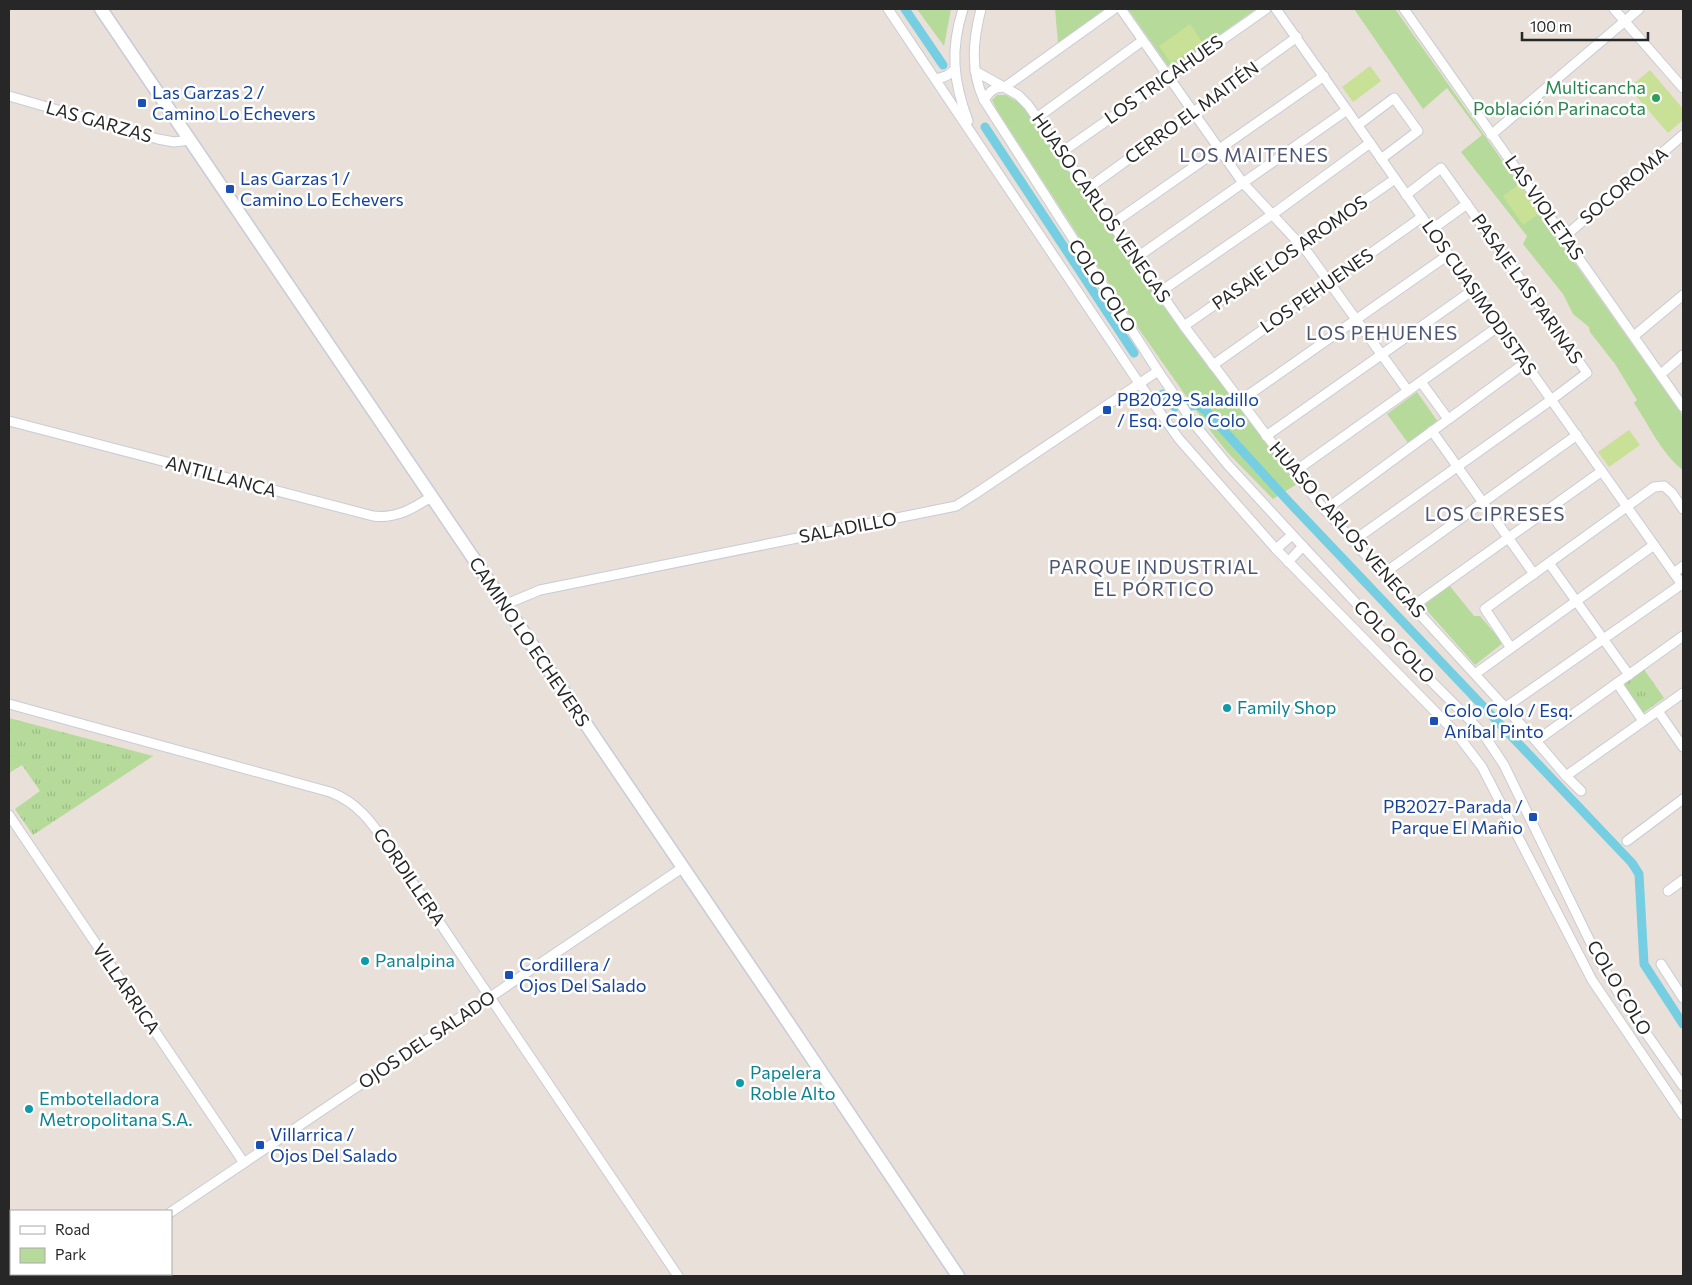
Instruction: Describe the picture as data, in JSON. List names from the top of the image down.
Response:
{
  "streets": {
    "main road": ["CAMINO LO ECHEVERS"],
    "street": [
      "LOS TRICAHUES",
      "CERRO EL MAITÉN",
      "LAS GARZAS",
      "SOCOROMA",
      "HUASO CARLOS VENEGAS",
      "LAS VIOLETAS",
      "PASAJE LOS AROMOS",
      "COLO COLO",
      "PASAJE LAS PARINAS",
      "LOS PEHUENES",
      "LOS CUASIMODISTAS",
      "ANTILLANCA",
      "SALADILLO",
      "CORDILLERA",
      "VILLARRICA",
      "OJOS DEL SALADO"
    ]
  },
  "crossings": [
    ["LOS TRICAHUES", "HUASO CARLOS VENEGAS"],
    ["CERRO EL MAITÉN", "HUASO CARLOS VENEGAS"],
    ["CERRO EL MAITÉN", "LOS CUASIMODISTAS"],
    ["LAS GARZAS", "CAMINO LO ECHEVERS"],
    ["SOCOROMA", "LAS VIOLETAS"],
    ["HUASO CARLOS VENEGAS", "PASAJE LOS AROMOS"],
    ["HUASO CARLOS VENEGAS", "COLO COLO"],
    ["HUASO CARLOS VENEGAS", "LOS PEHUENES"],
    ["PASAJE LOS AROMOS", "LOS CUASIMODISTAS"],
    ["COLO COLO", "SALADILLO"],
    ["PASAJE LAS PARINAS", "LOS CUASIMODISTAS"],
    ["LOS PEHUENES", "LOS CUASIMODISTAS"],
    ["ANTILLANCA", "CAMINO LO ECHEVERS"],
    ["SALADILLO", "CAMINO LO ECHEVERS"],
    ["CAMINO LO ECHEVERS", "OJOS DEL SALADO"],
    ["CORDILLERA", "OJOS DEL SALADO"],
    ["VILLARRICA", "OJOS DEL SALADO"]
  ],
  "districts": [
    "LOS MAITENES",
    "LOS PEHUENES",
    "LOS CIPRESES",
    "PARQUE INDUSTRIAL EL PÓRTICO"
  ],
  "places": {
    "other": [
      "Multicancha Población Parinacota",
      "Family Shop",
      "Panalpina",
      "Papelera Roble Alto",
      "Embotelladora Metropolitana S.A."
    ],
    "transit": [
      "Las Garzas 2 / Camino Lo Echevers",
      "Las Garzas 1 / Camino Lo Echevers",
      "PB2029-Saladillo / Esq. Colo Colo",
      "Colo Colo / Esq. Aníbal Pinto",
      "PB2027-Parada / Parque El Mañio",
      "Cordillera / Ojos Del Salado",
      "Villarrica / Ojos Del Salado"
    ]
  },
  "legend": ["Road", "Park"],
  "scale_bar": "100 m"
}
